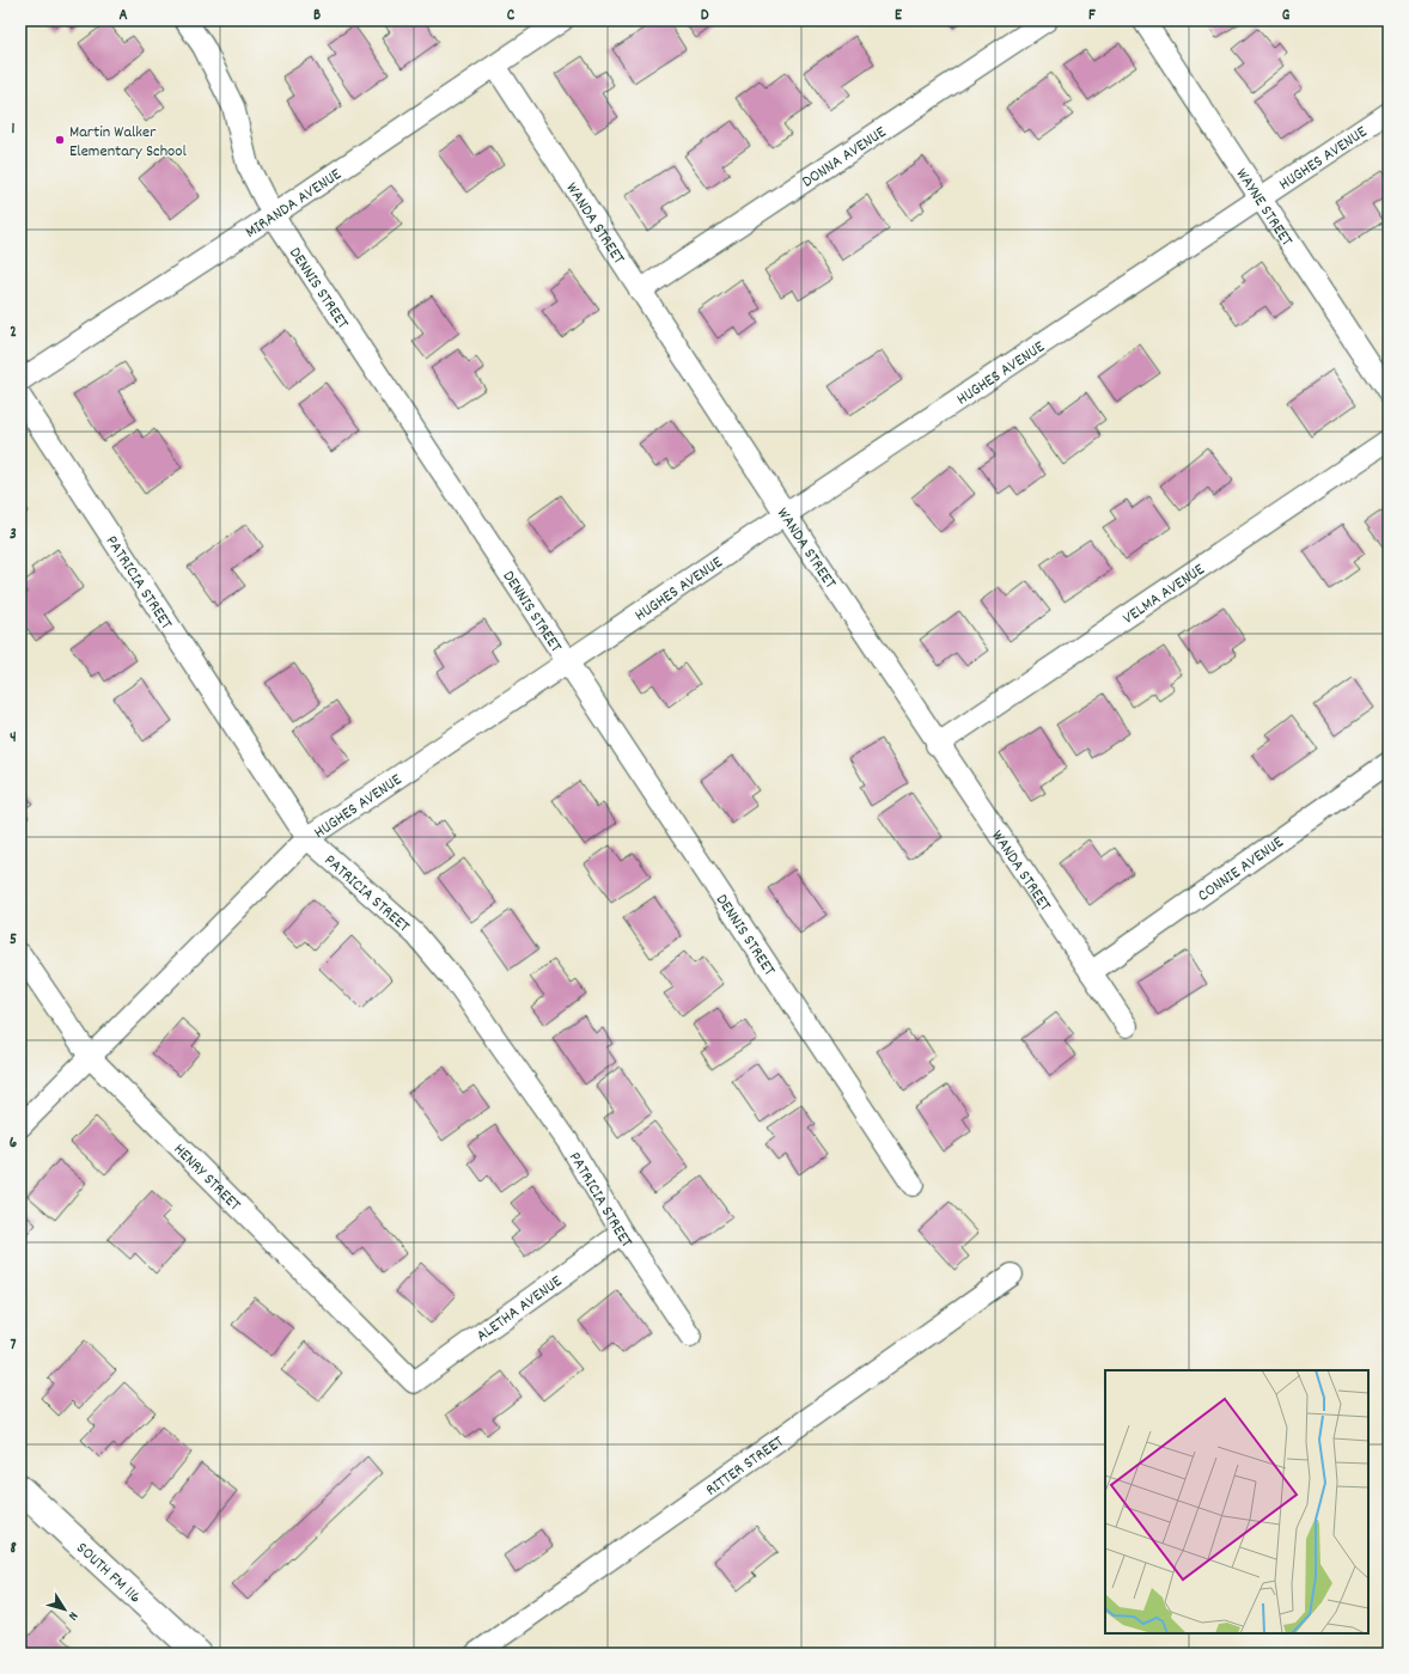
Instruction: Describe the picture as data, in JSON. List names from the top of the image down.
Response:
{
  "streets": {
    "main road": ["SOUTH FM 116"],
    "street": [
      "DONNA AVENUE",
      "HUGHES AVENUE",
      "MIRANDA AVENUE",
      "WAYNE STREET",
      "WANDA STREET",
      "DENNIS STREET",
      "PATRICIA STREET",
      "VELMA AVENUE",
      "CONNIE AVENUE",
      "HENRY STREET",
      "ALETHA AVENUE",
      "RITTER STREET"
    ]
  },
  "crossings": [
    ["DONNA AVENUE", "WANDA STREET"],
    ["HUGHES AVENUE", "WAYNE STREET"],
    ["HUGHES AVENUE", "WANDA STREET"],
    ["HUGHES AVENUE", "DENNIS STREET"],
    ["HUGHES AVENUE", "PATRICIA STREET"],
    ["HUGHES AVENUE", "HENRY STREET"],
    ["MIRANDA AVENUE", "WANDA STREET"],
    ["MIRANDA AVENUE", "DENNIS STREET"],
    ["WANDA STREET", "VELMA AVENUE"],
    ["WANDA STREET", "CONNIE AVENUE"],
    ["PATRICIA STREET", "ALETHA AVENUE"],
    ["HENRY STREET", "ALETHA AVENUE"]
  ],
  "places": ["Martin Walker Elementary School"],
  "north": "bottom right",
  "grid": {
    "columns": [
      "A",
      "B",
      "C",
      "D",
      "E",
      "F",
      "G"
    ],
    "rows": [
      "1",
      "2",
      "3",
      "4",
      "5",
      "6",
      "7",
      "8"
    ]
  }
}
